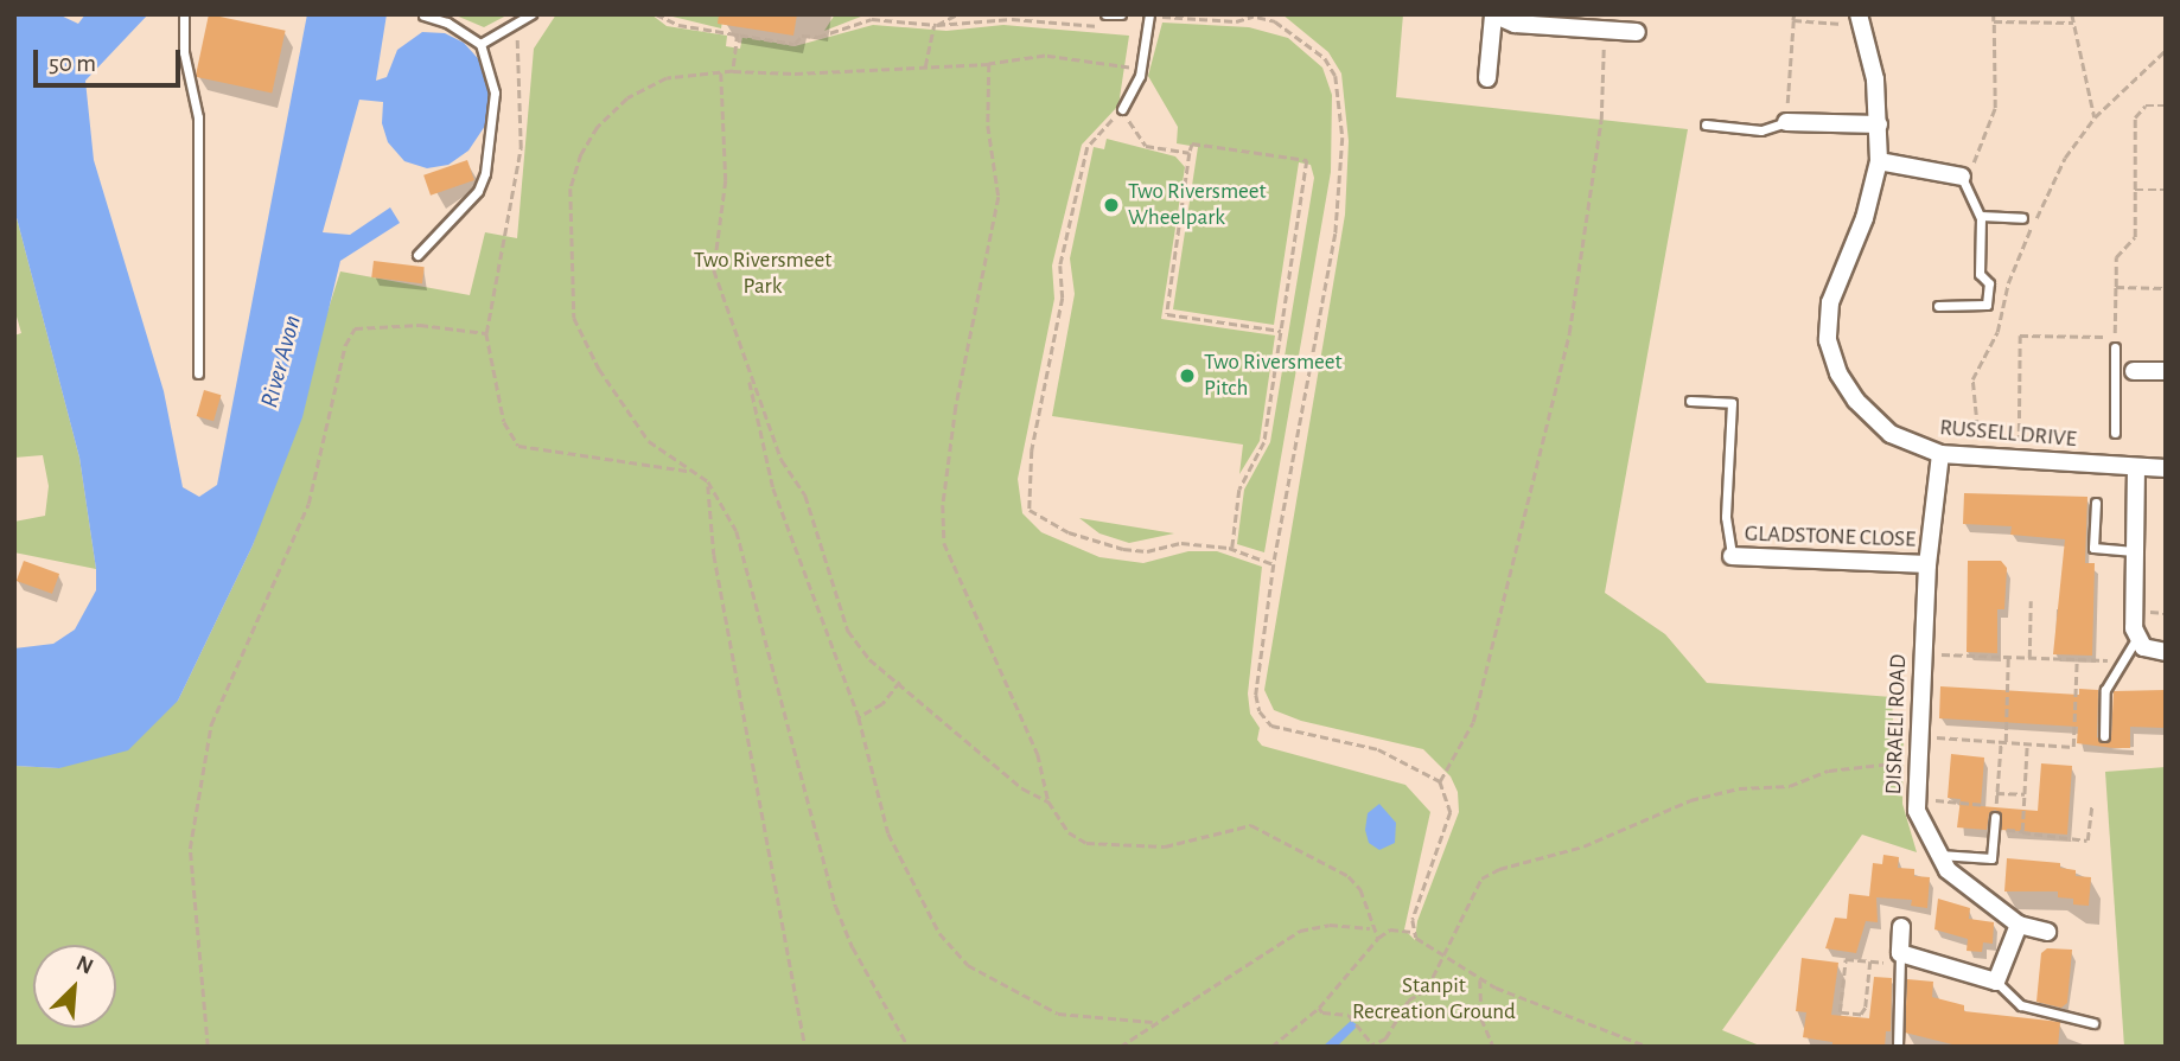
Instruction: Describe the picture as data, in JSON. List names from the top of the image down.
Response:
{
  "streets": {
    "street": ["RUSSELL DRIVE", "GLADSTONE CLOSE", "DISRAELI ROAD"]
  },
  "crossings": [
    ["RUSSELL DRIVE", "DISRAELI ROAD"],
    ["GLADSTONE CLOSE", "DISRAELI ROAD"]
  ],
  "water": ["River Avon"],
  "parks": ["Two Riversmeet Park", "Stanpit Recreation Ground"],
  "places": ["Two Riversmeet Wheelpark", "Two Riversmeet Pitch"],
  "scale_bar": "50 m",
  "north": "top right"
}
